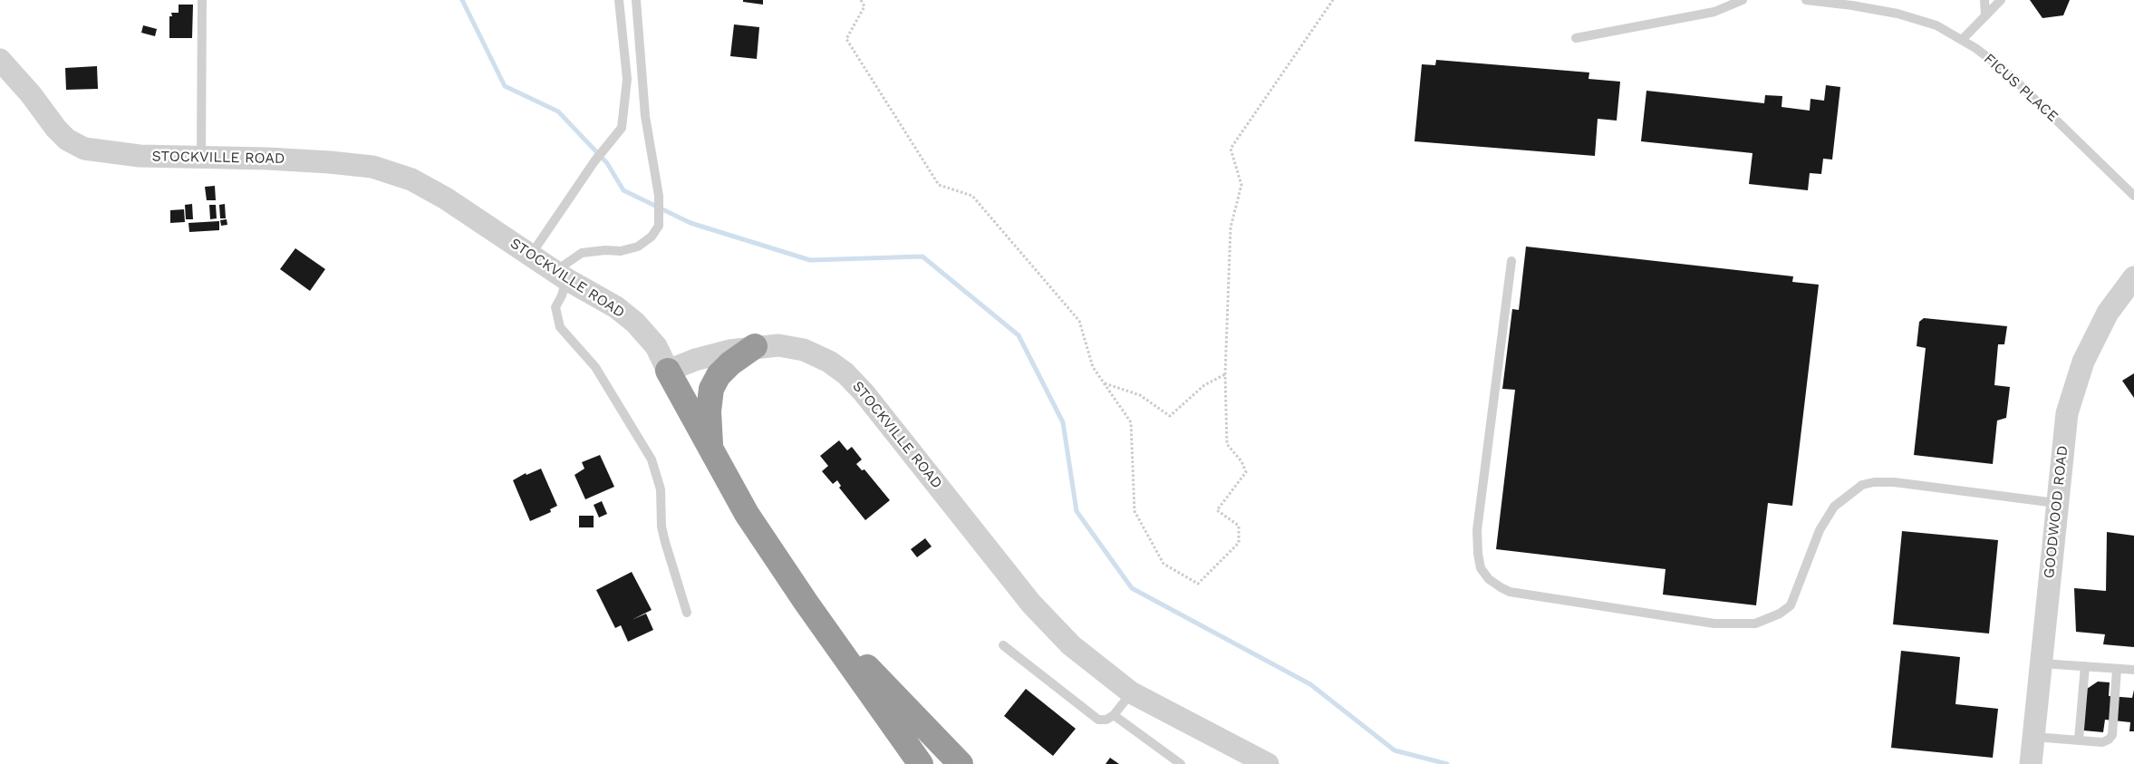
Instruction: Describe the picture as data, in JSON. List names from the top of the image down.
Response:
{
  "streets": {
    "street": ["STOCKVILLE ROAD", "GOODWOOD ROAD"],
    "lane": ["FICUS PLACE"]
  }
}
